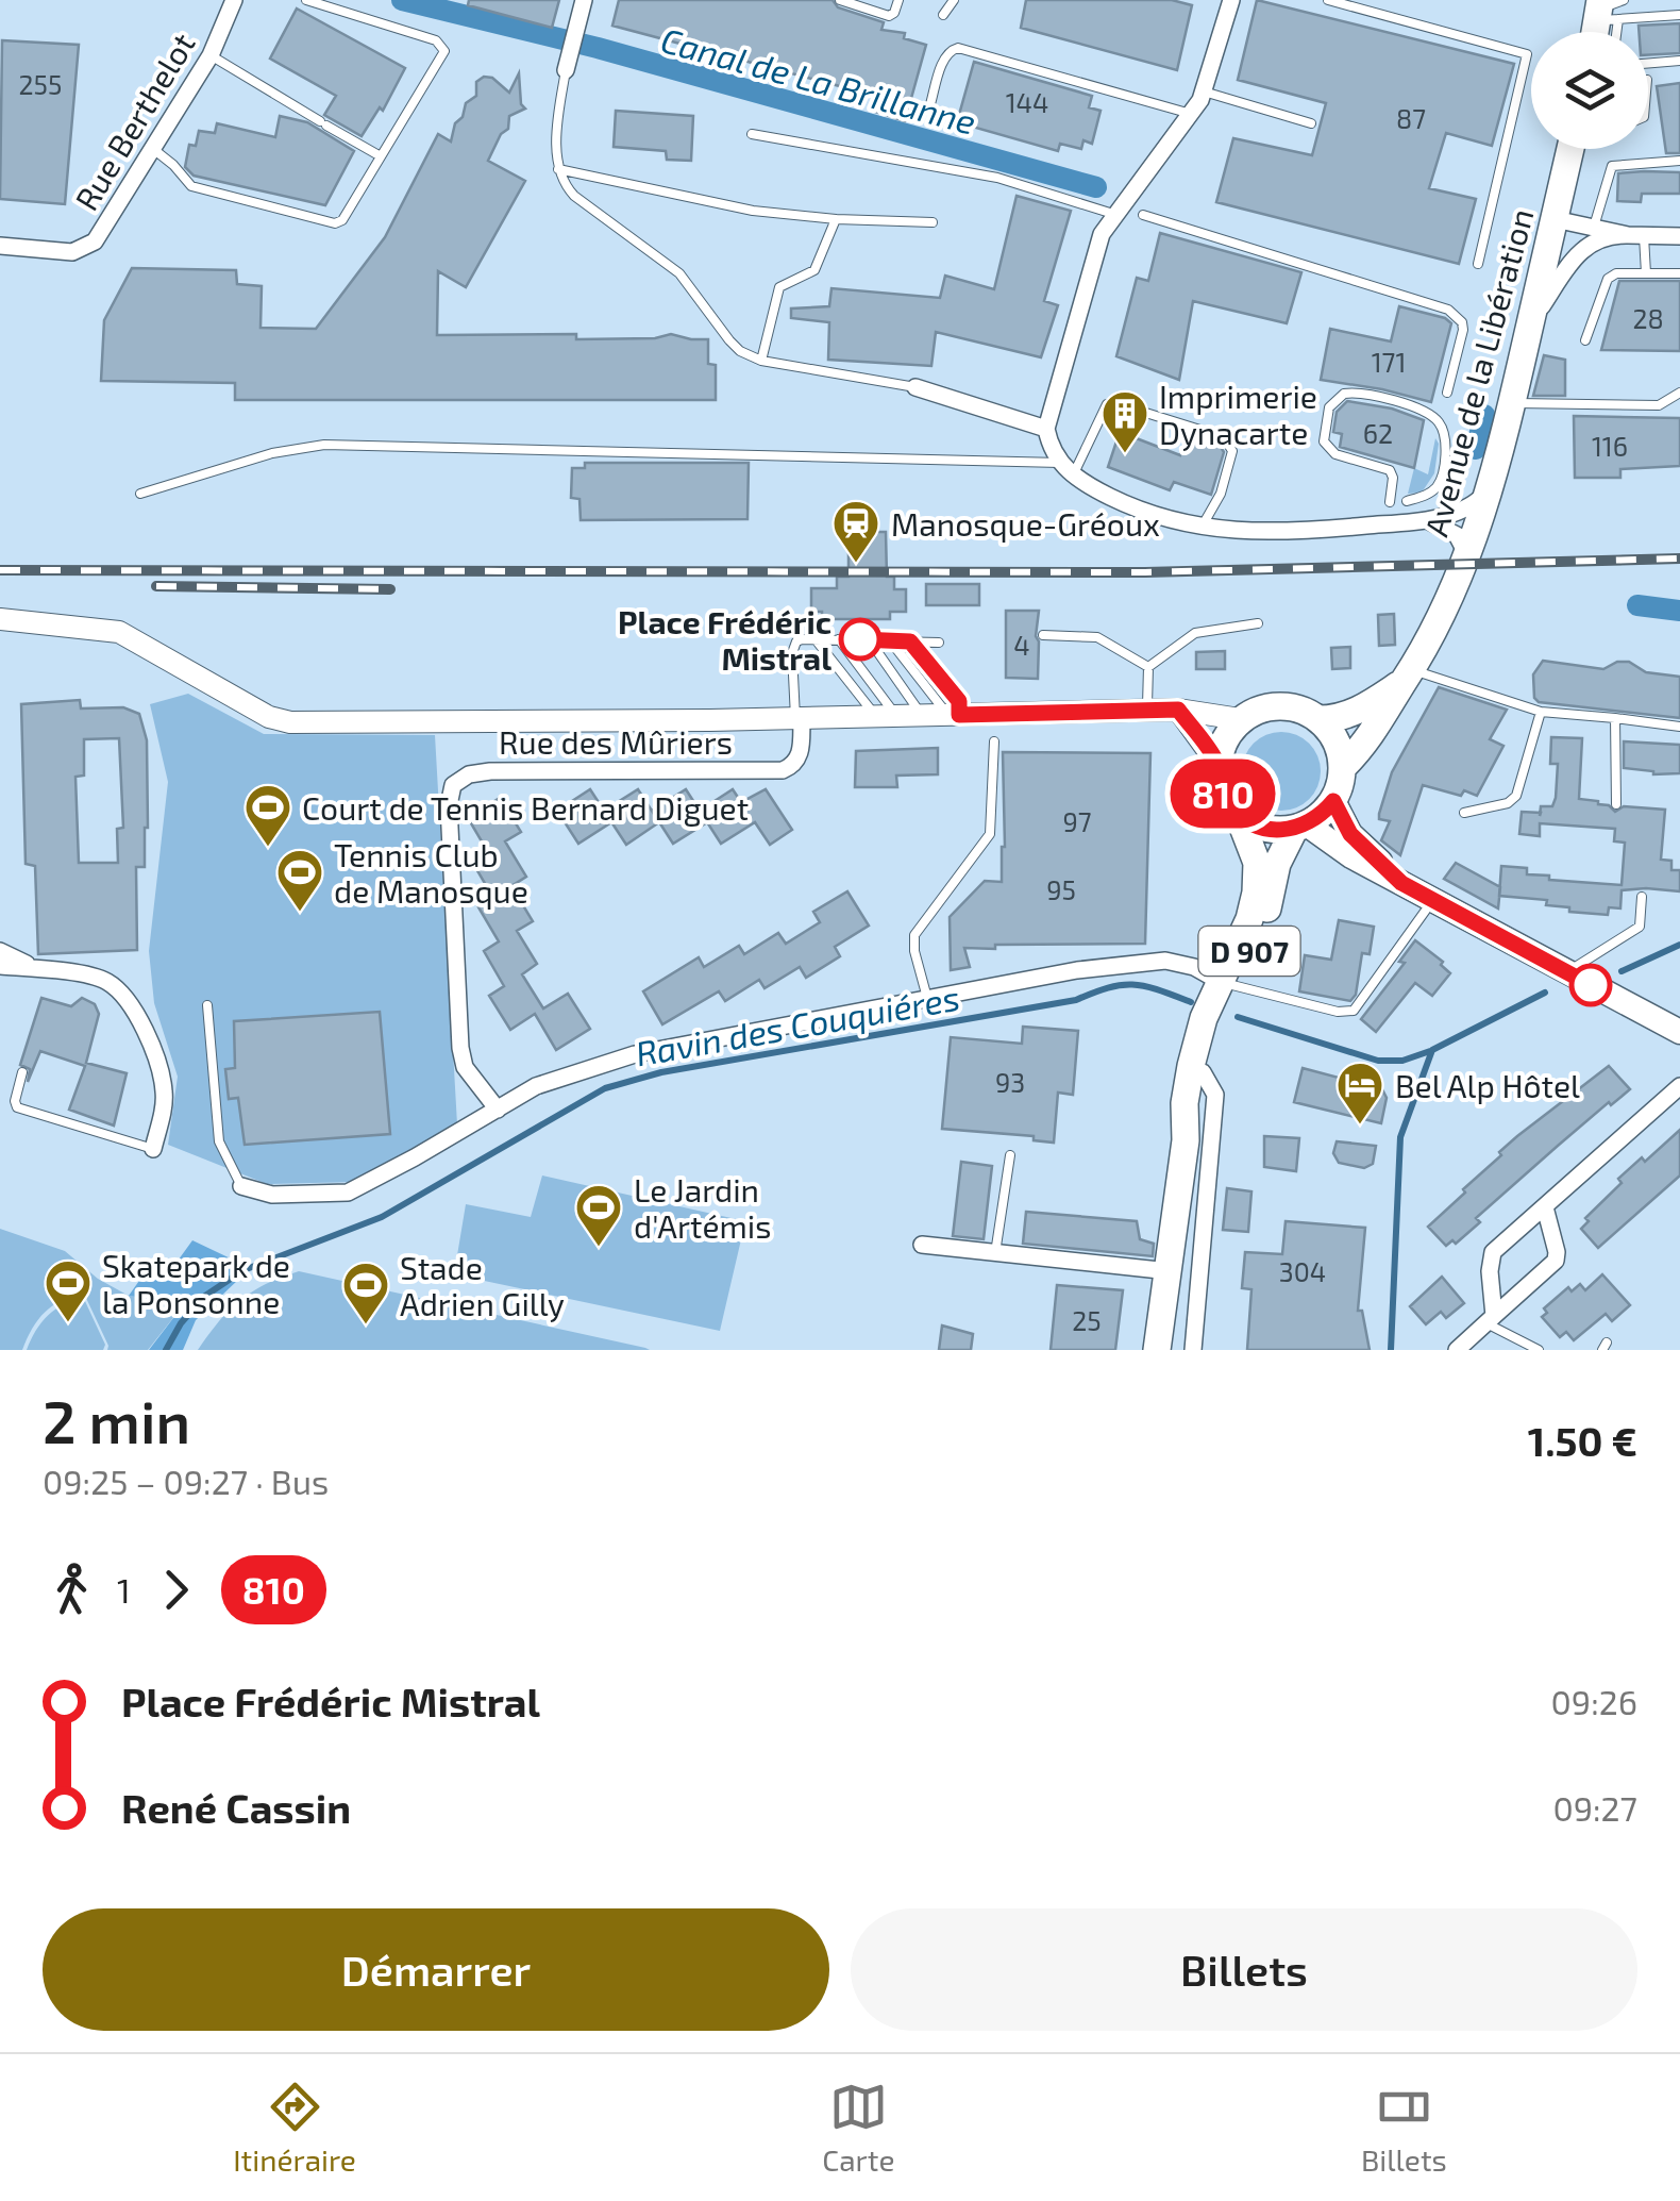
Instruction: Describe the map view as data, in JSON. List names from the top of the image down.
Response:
{
  "streets": {
    "main road": ["Avenue de la Libération", "D 907"],
    "street": ["Rue Berthelot", "Rue des Mûriers"]
  },
  "crossings": [
    ["Avenue de la Libération", "D 907"]
  ],
  "water": ["Canal de La Brillanne", "Ravin des Couquiéres"],
  "places": {
    "building": ["Imprimerie Dynacarte"],
    "station": ["Manosque-Gréoux"],
    "other": ["Place Frédéric Mistral"],
    "sports": [
      "Court de Tennis Bernard Diguet",
      "Tennis Club de Manosque",
      "Le Jardin d'Artémis",
      "Skatepark de la Ponsonne",
      "Stade Adrien Gilly"
    ],
    "hotel": ["Bel Alp Hôtel"]
  },
  "lines": ["bus line 810"],
  "house_numbers": [
    "255",
    "144",
    "87",
    "28",
    "171",
    "62",
    "116",
    "4",
    "97",
    "95",
    "93",
    "304",
    "25"
  ],
  "page": {
    "on_map": "810",
    "heading": ["2 min", "09:25 – 09:27 · Bus", "1.50 €"],
    "legs": ["1", "810"],
    "list": [
      {
        "name": "Place Frédéric Mistral",
        "value": "09:26"
      },
      {
        "name": "René Cassin",
        "value": "09:27"
      }
    ],
    "buttons": ["Démarrer", "Billets"],
    "tabs": ["Itinéraire", "Carte", "Billets"]
  }
}
